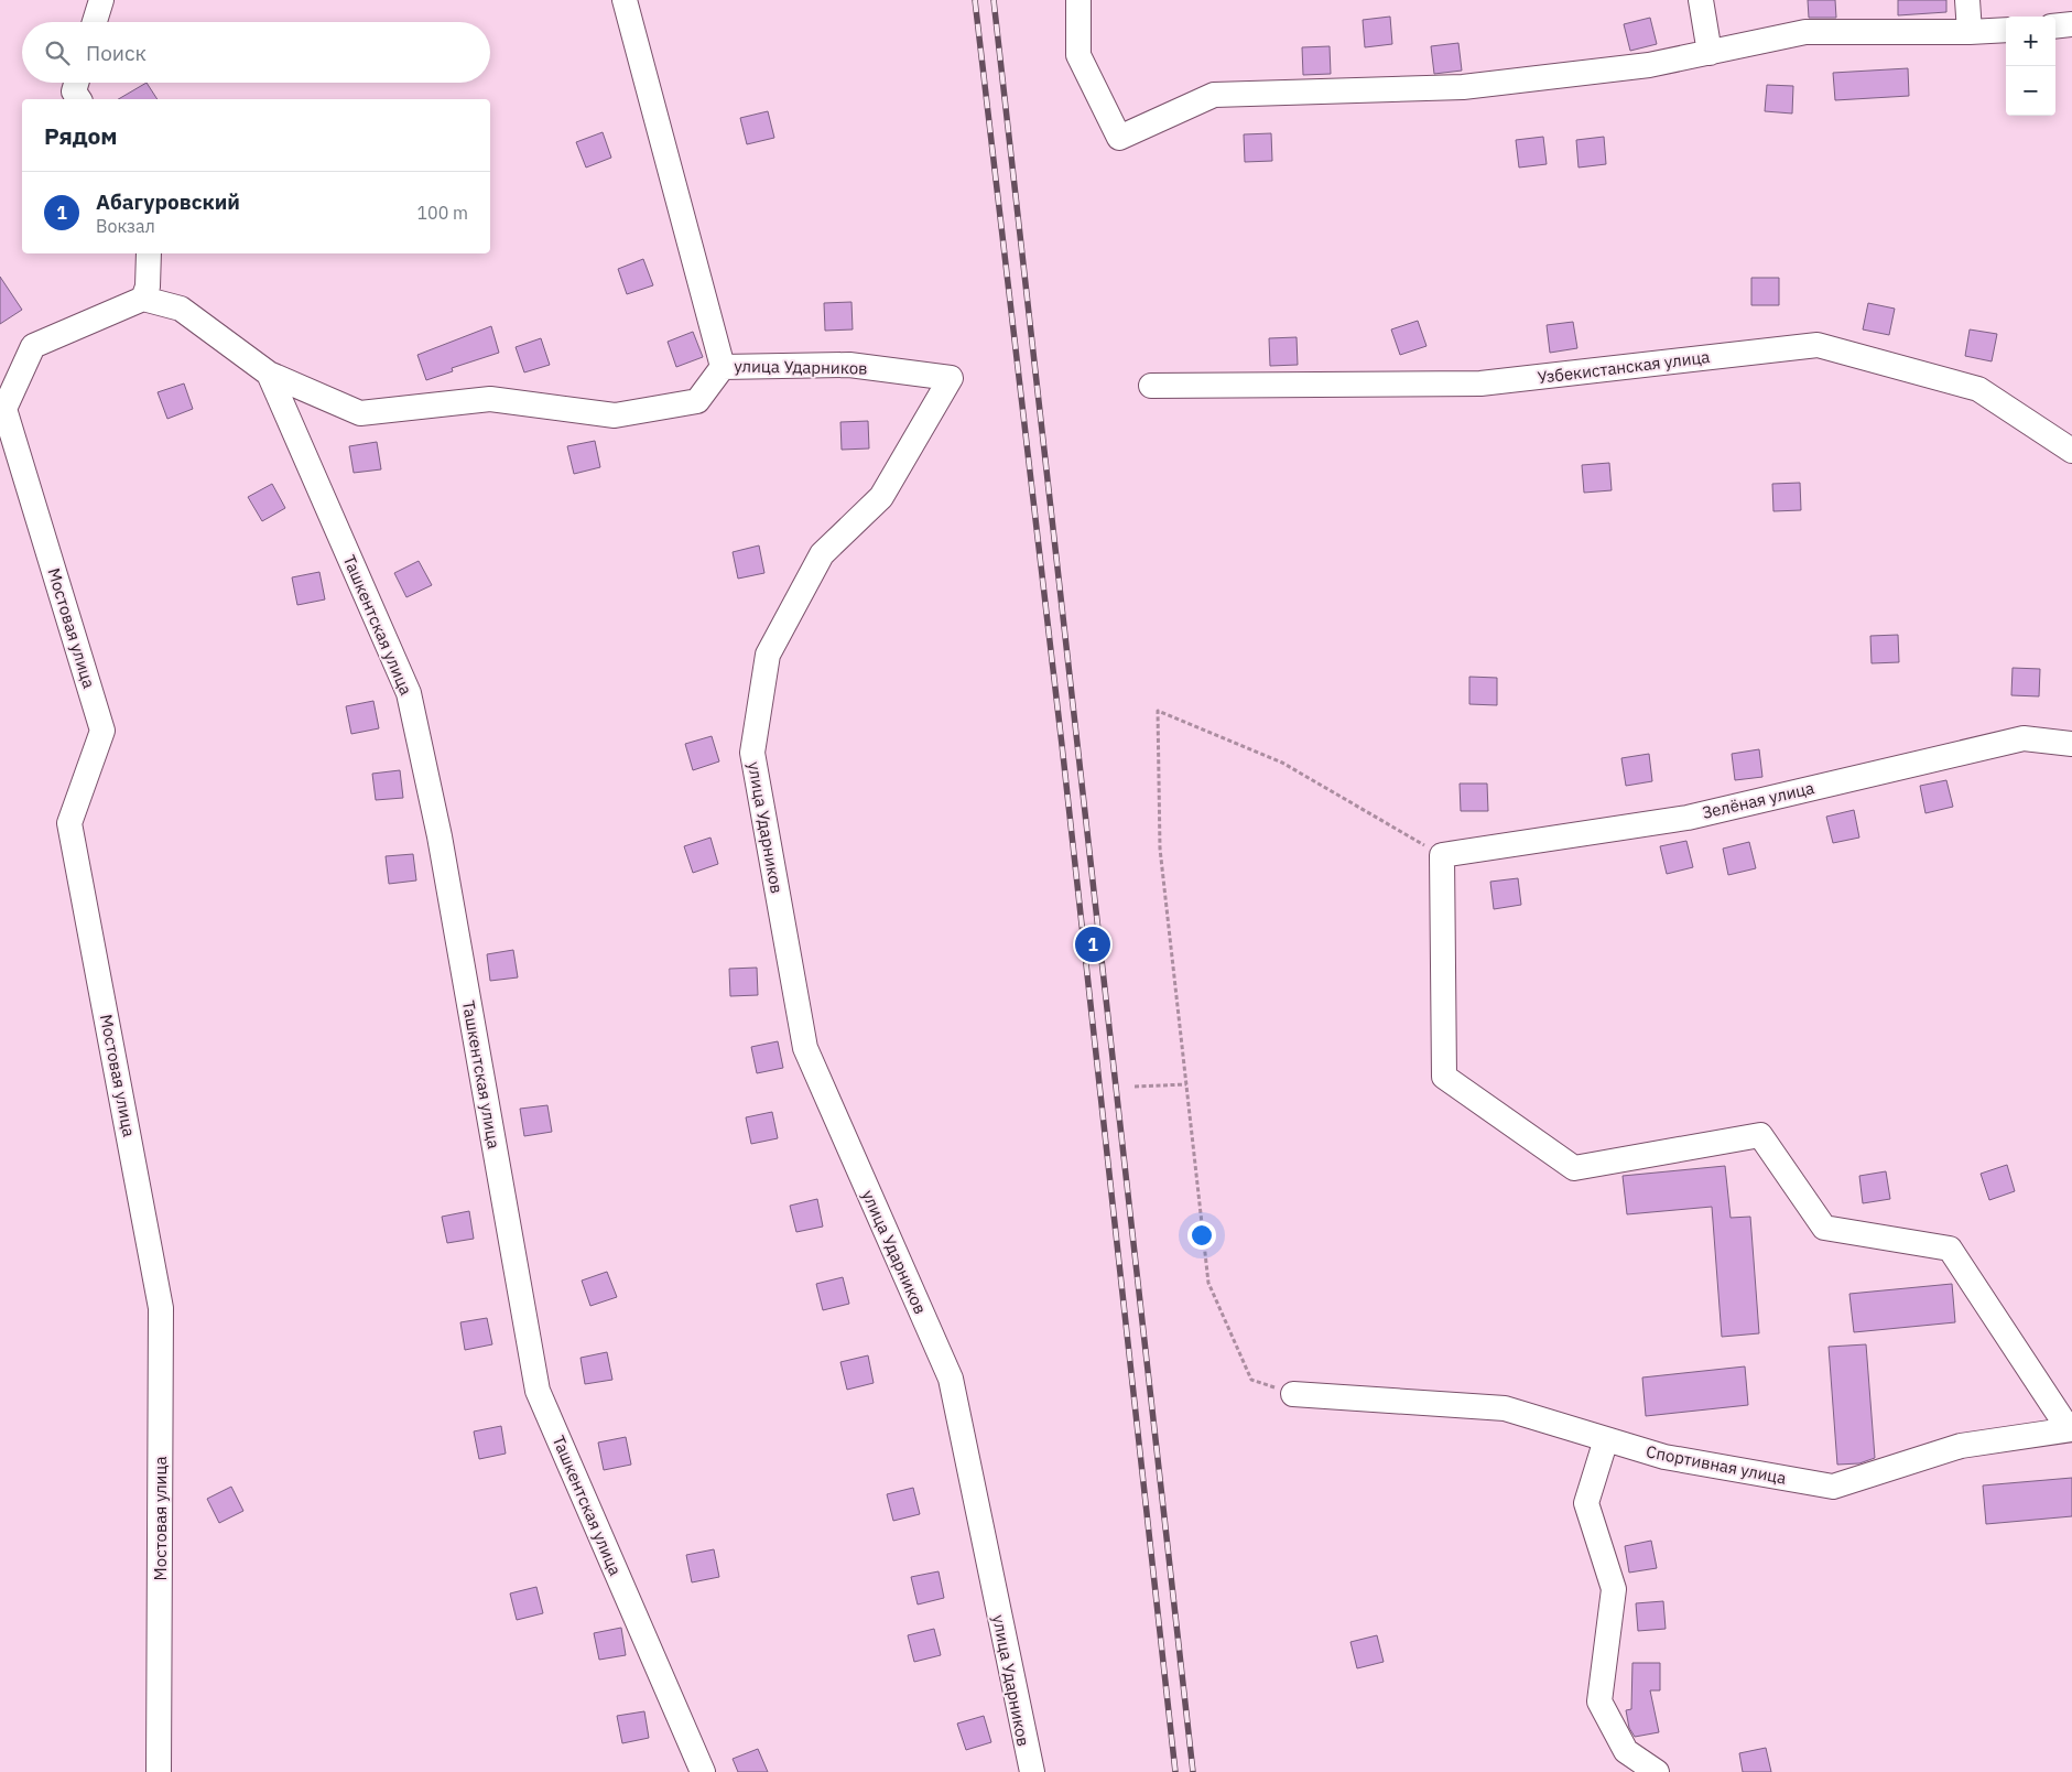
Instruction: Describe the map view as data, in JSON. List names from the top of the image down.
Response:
{
  "streets": {
    "street": [
      "улица Ударников",
      "Узбекистанская улица",
      "Ташкентская улица",
      "Мостовая улица",
      "Зелёная улица",
      "Спортивная улица"
    ]
  },
  "page": {
    "map_buttons": ["+", "−"],
    "search": "Поиск",
    "heading": "Рядом",
    "list": [
      {
        "mark": "1",
        "name": "Абагуровский",
        "note": "Вокзал",
        "value": "100 m"
      }
    ],
    "pins": "1"
  }
}
